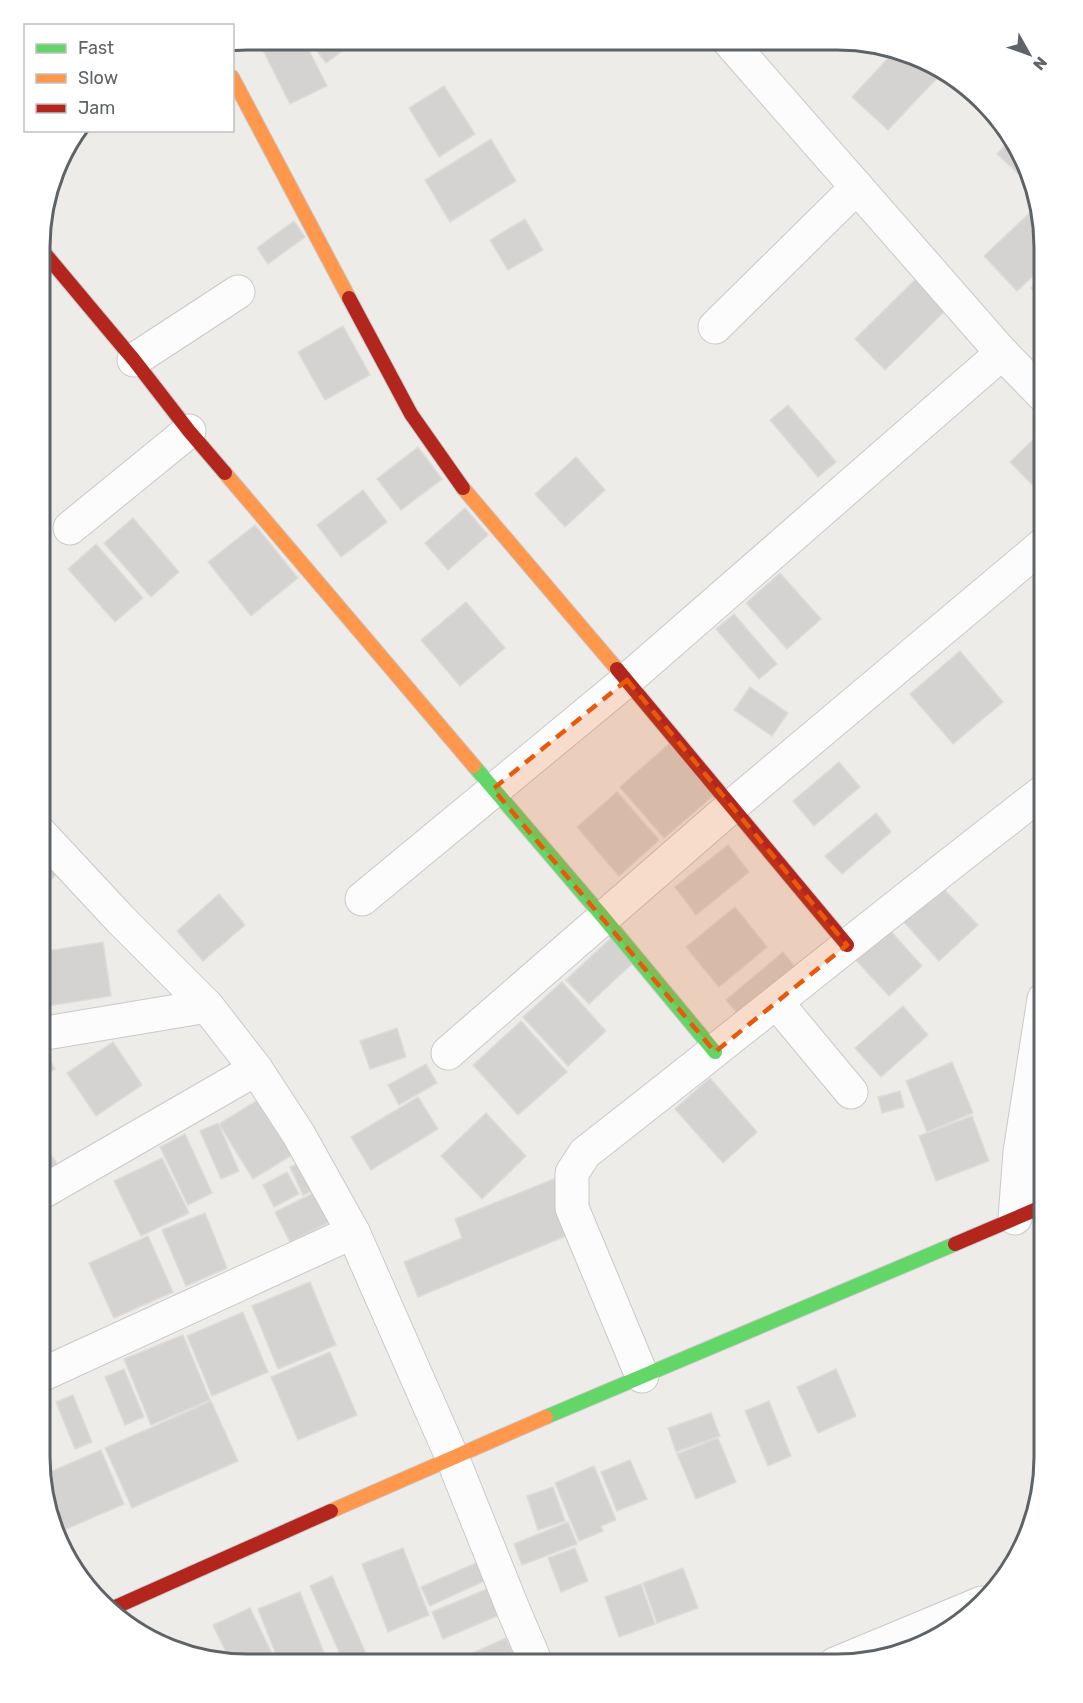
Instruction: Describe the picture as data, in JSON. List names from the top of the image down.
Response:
{
  "legend": ["Fast", "Slow", "Jam"],
  "north": "bottom right"
}
